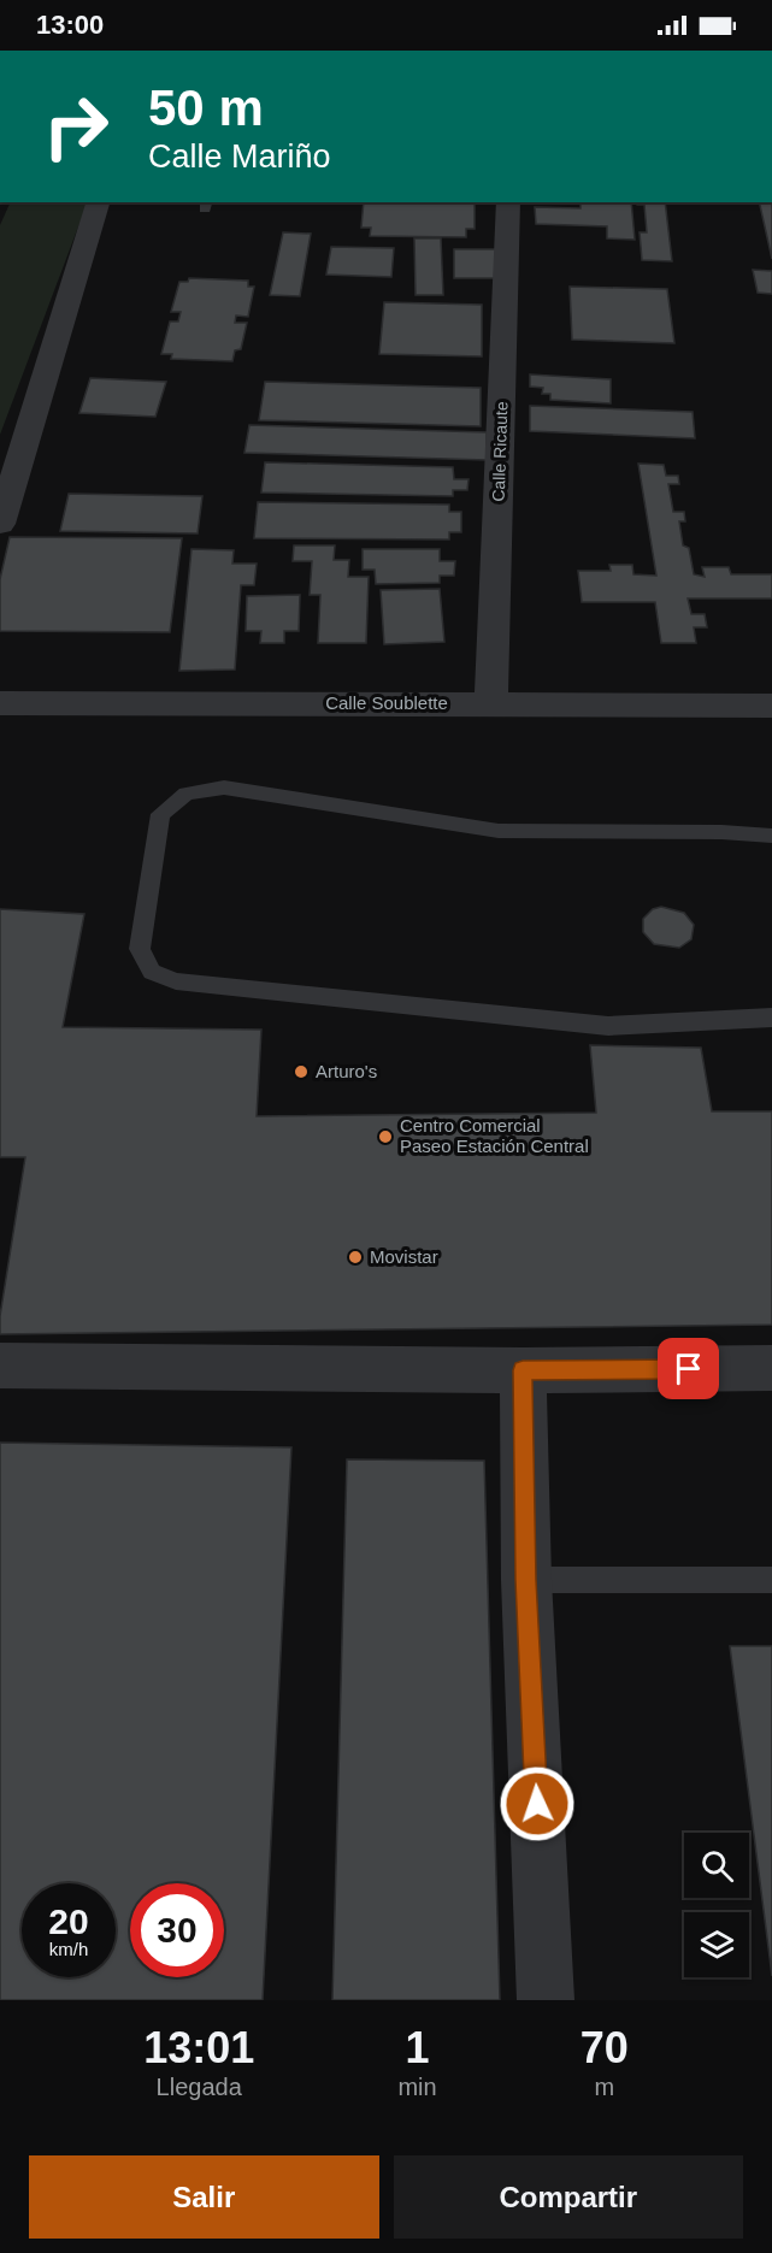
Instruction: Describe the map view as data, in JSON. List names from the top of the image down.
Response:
{
  "streets": {
    "street": ["Calle Ricaute", "Calle Soublette"]
  },
  "crossings": [
    ["Calle Ricaute", "Calle Soublette"]
  ],
  "places": ["Arturo's", "Centro Comercial Paseo Estación Central", "Movistar"],
  "page": {
    "status": "13:00",
    "turn": ["50 m", "Calle Mariño"],
    "speed": "20 km/h",
    "limit": "30",
    "eta": [
      "13:01",
      "Llegada",
      "1",
      "min",
      "70",
      "m"
    ],
    "buttons": ["Salir", "Compartir"]
  }
}
